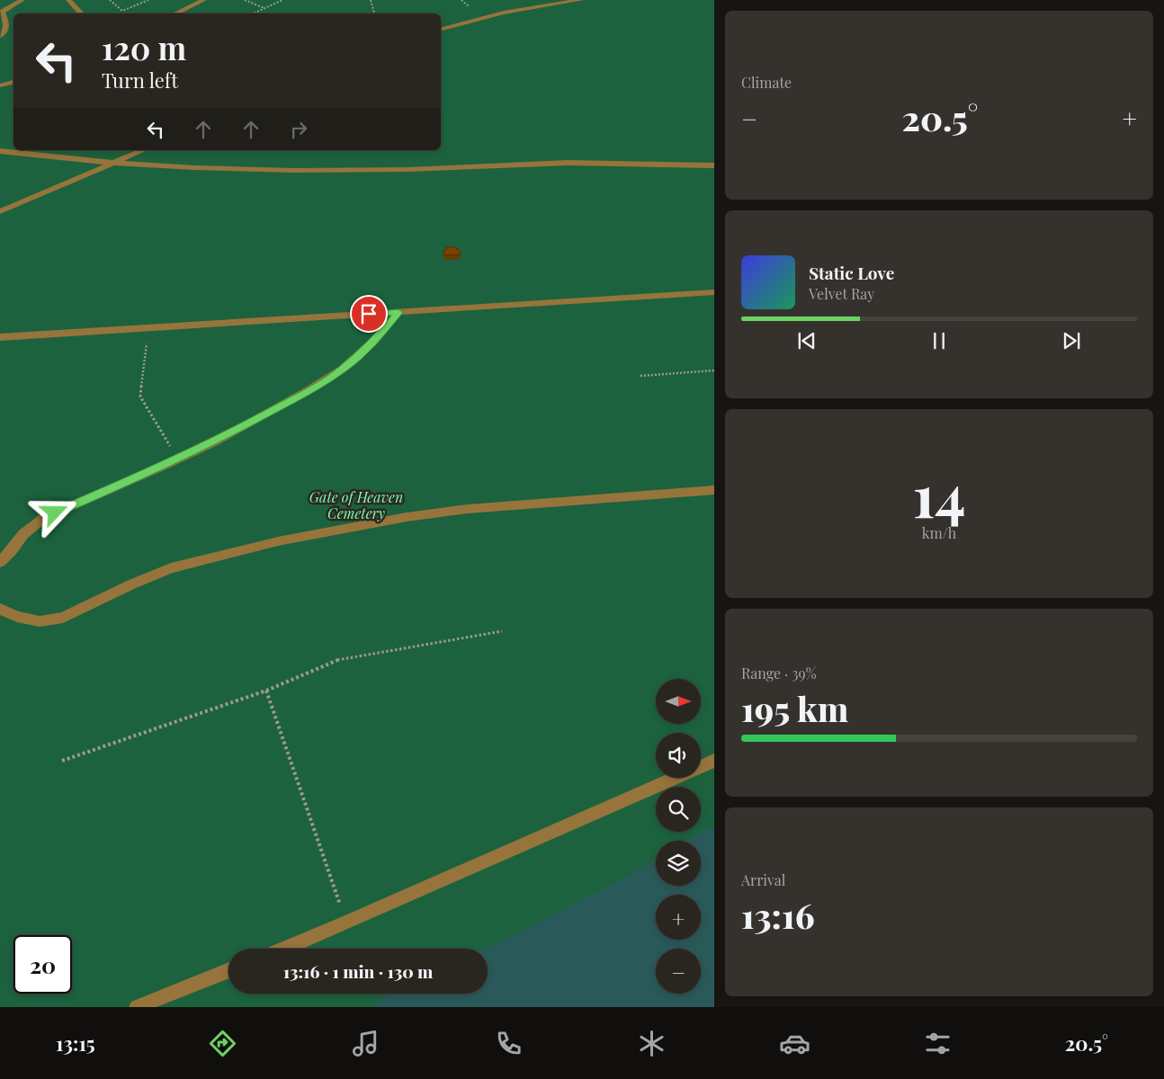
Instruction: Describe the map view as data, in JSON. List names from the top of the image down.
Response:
{
  "parks": ["Gate of Heaven Cemetery"],
  "north": "right",
  "page": {
    "tile": [
      "Climate",
      ["14", "km/h"],
      ["Range · 39%", "195 km"],
      ["Arrival", "13:16"]
    ],
    "turn": ["120 m", "Turn left"],
    "heat": ["−", "20.5°", "+"],
    "song": ["Static Love", "Velvet Ray"],
    "map_buttons": ["+", "−"],
    "limit": "20",
    "trip": "13:16 · 1 min · 130 m",
    "tabs": ["13:15", "20.5°"]
  }
}
